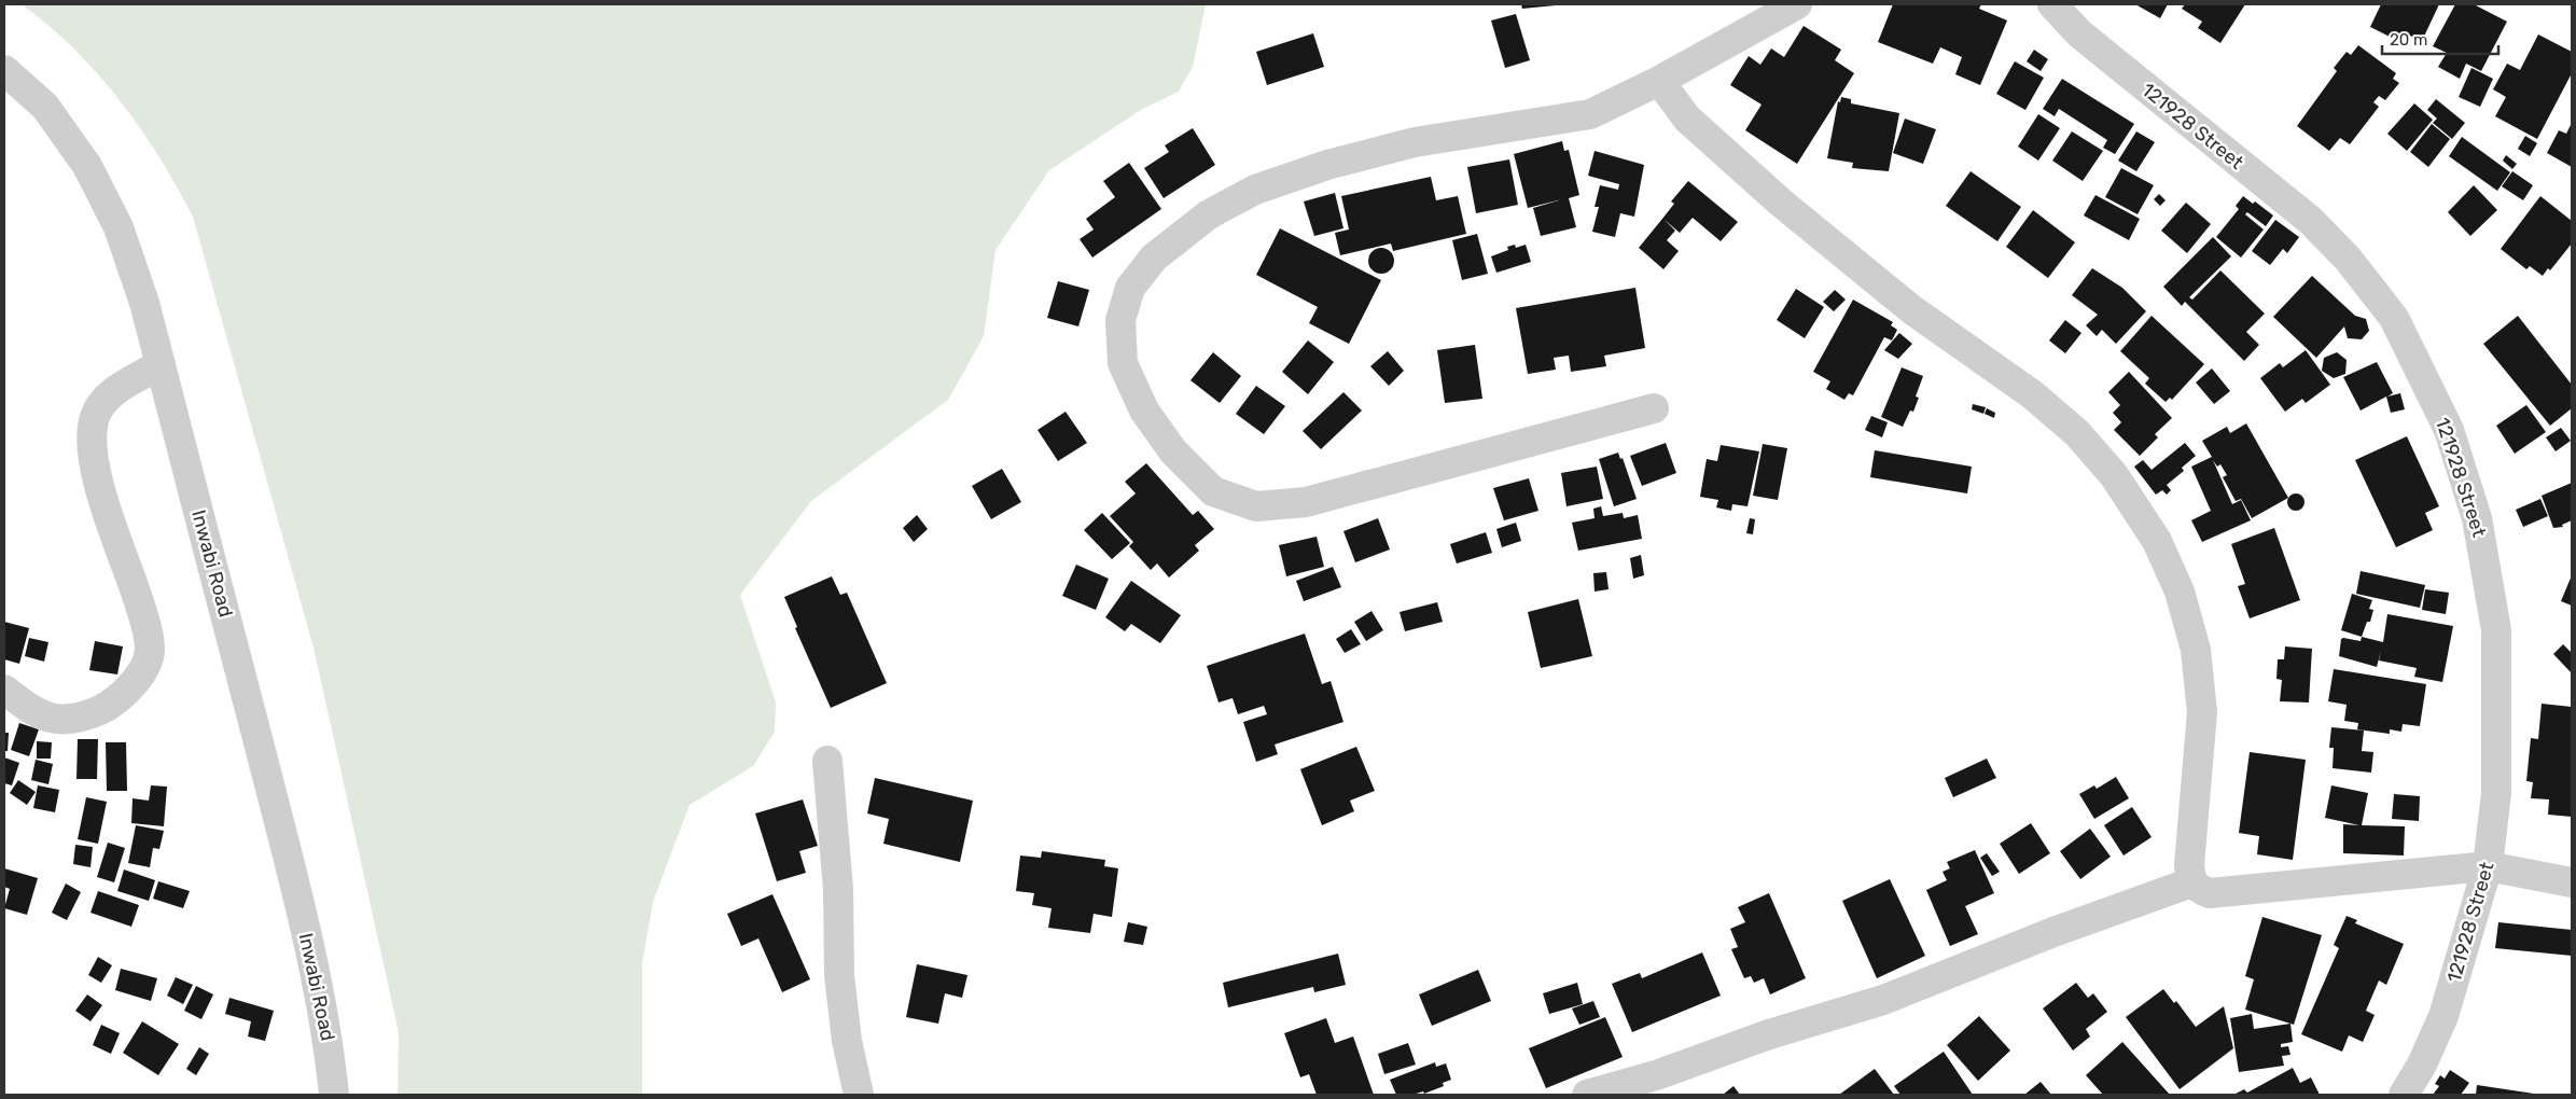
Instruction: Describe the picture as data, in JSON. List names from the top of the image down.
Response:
{
  "streets": {
    "street": ["121928 Street", "Inwabi Road"]
  },
  "scale_bar": "20 m"
}
